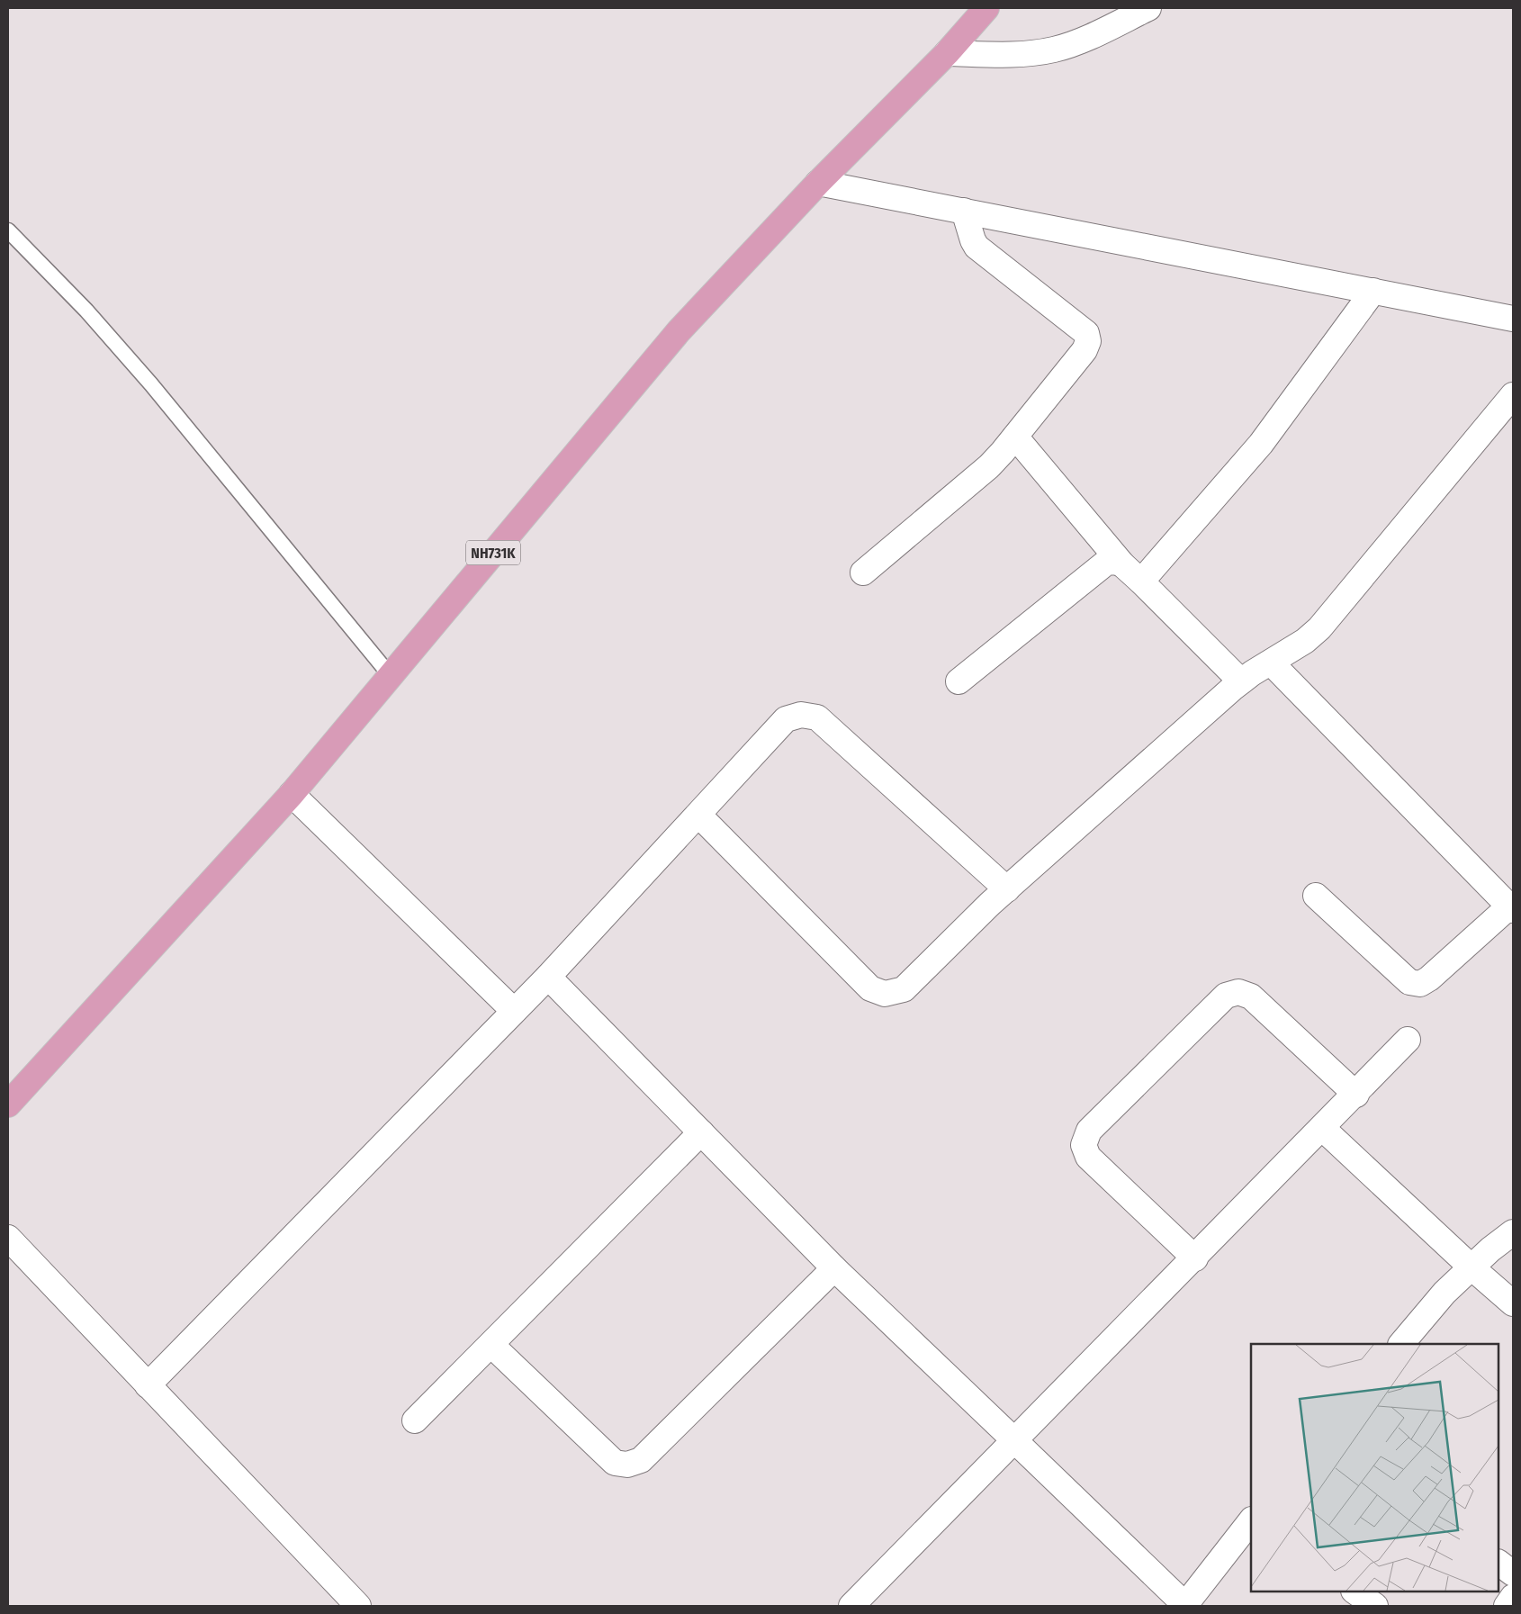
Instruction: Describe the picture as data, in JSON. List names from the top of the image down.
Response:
{
  "streets": {
    "highway": ["NH731K"]
  }
}
